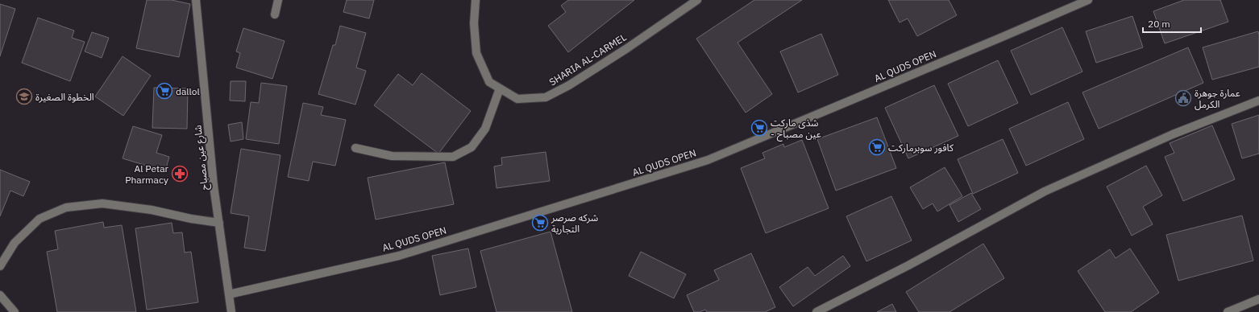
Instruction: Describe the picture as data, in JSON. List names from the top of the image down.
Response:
{
  "streets": {
    "street": ["SHARIA AL-CARMEL", "AL QUDS OPEN", "شارع عين مصباح"]
  },
  "crossings": [
    ["AL QUDS OPEN", "شارع عين مصباح"]
  ],
  "places": {
    "supermarket": [
      "dallol",
      "شذى ماركت - عين مصباح",
      "كافور سوبرماركت",
      "شركه صرصر التجارية"
    ],
    "school or university": ["الخطوة الصغيرة"],
    "public building": ["عمارة جوهرة الكرمل"],
    "pharmacy": ["Al Petar Pharmacy"]
  },
  "scale_bar": "20 m"
}
